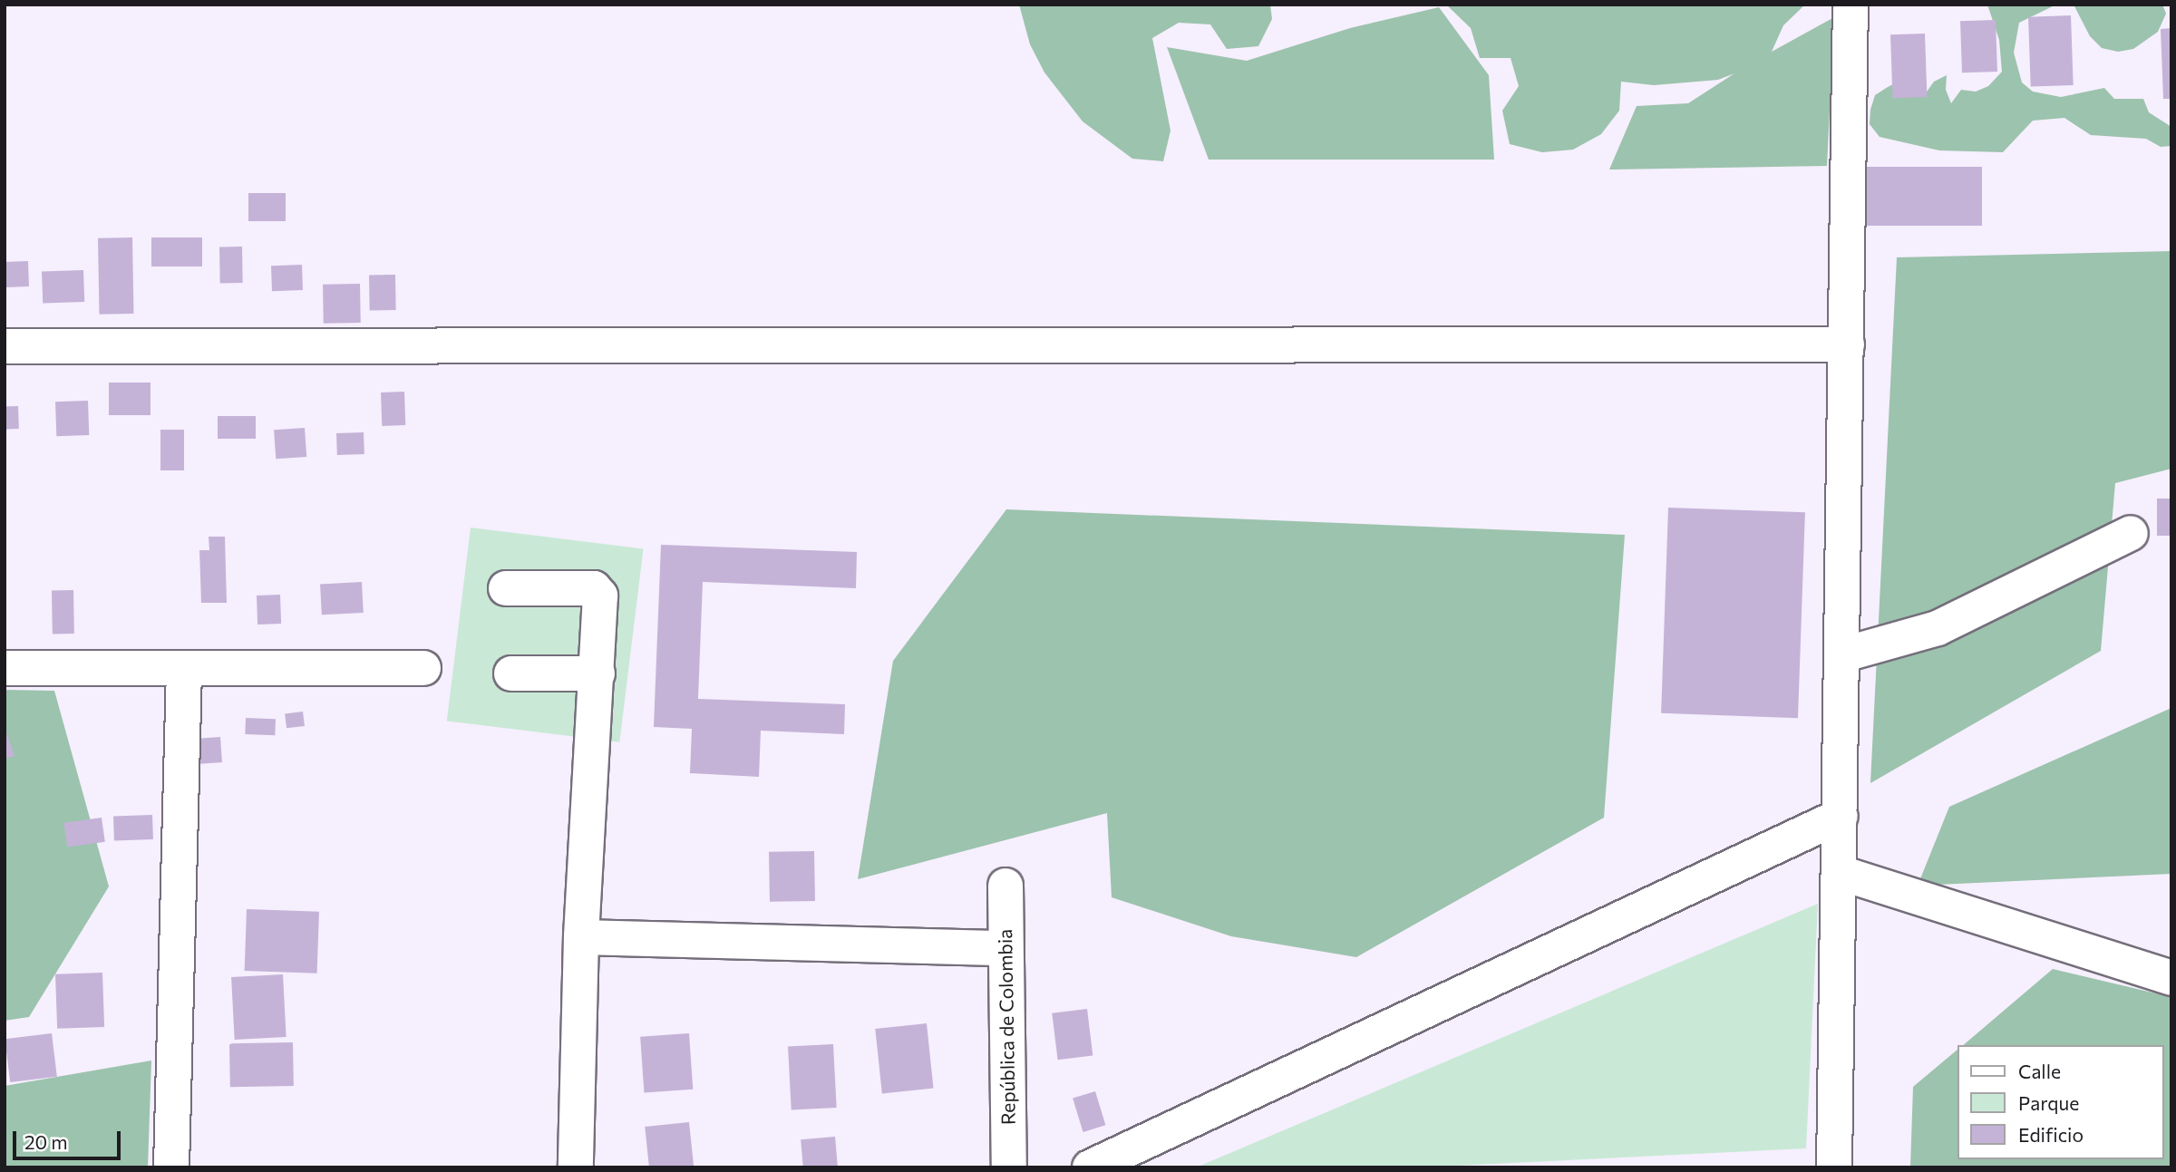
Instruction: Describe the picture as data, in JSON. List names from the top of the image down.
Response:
{
  "streets": {
    "street": ["República de Colombia"]
  },
  "legend": ["Calle", "Parque", "Edificio"],
  "scale_bar": "20 m"
}
